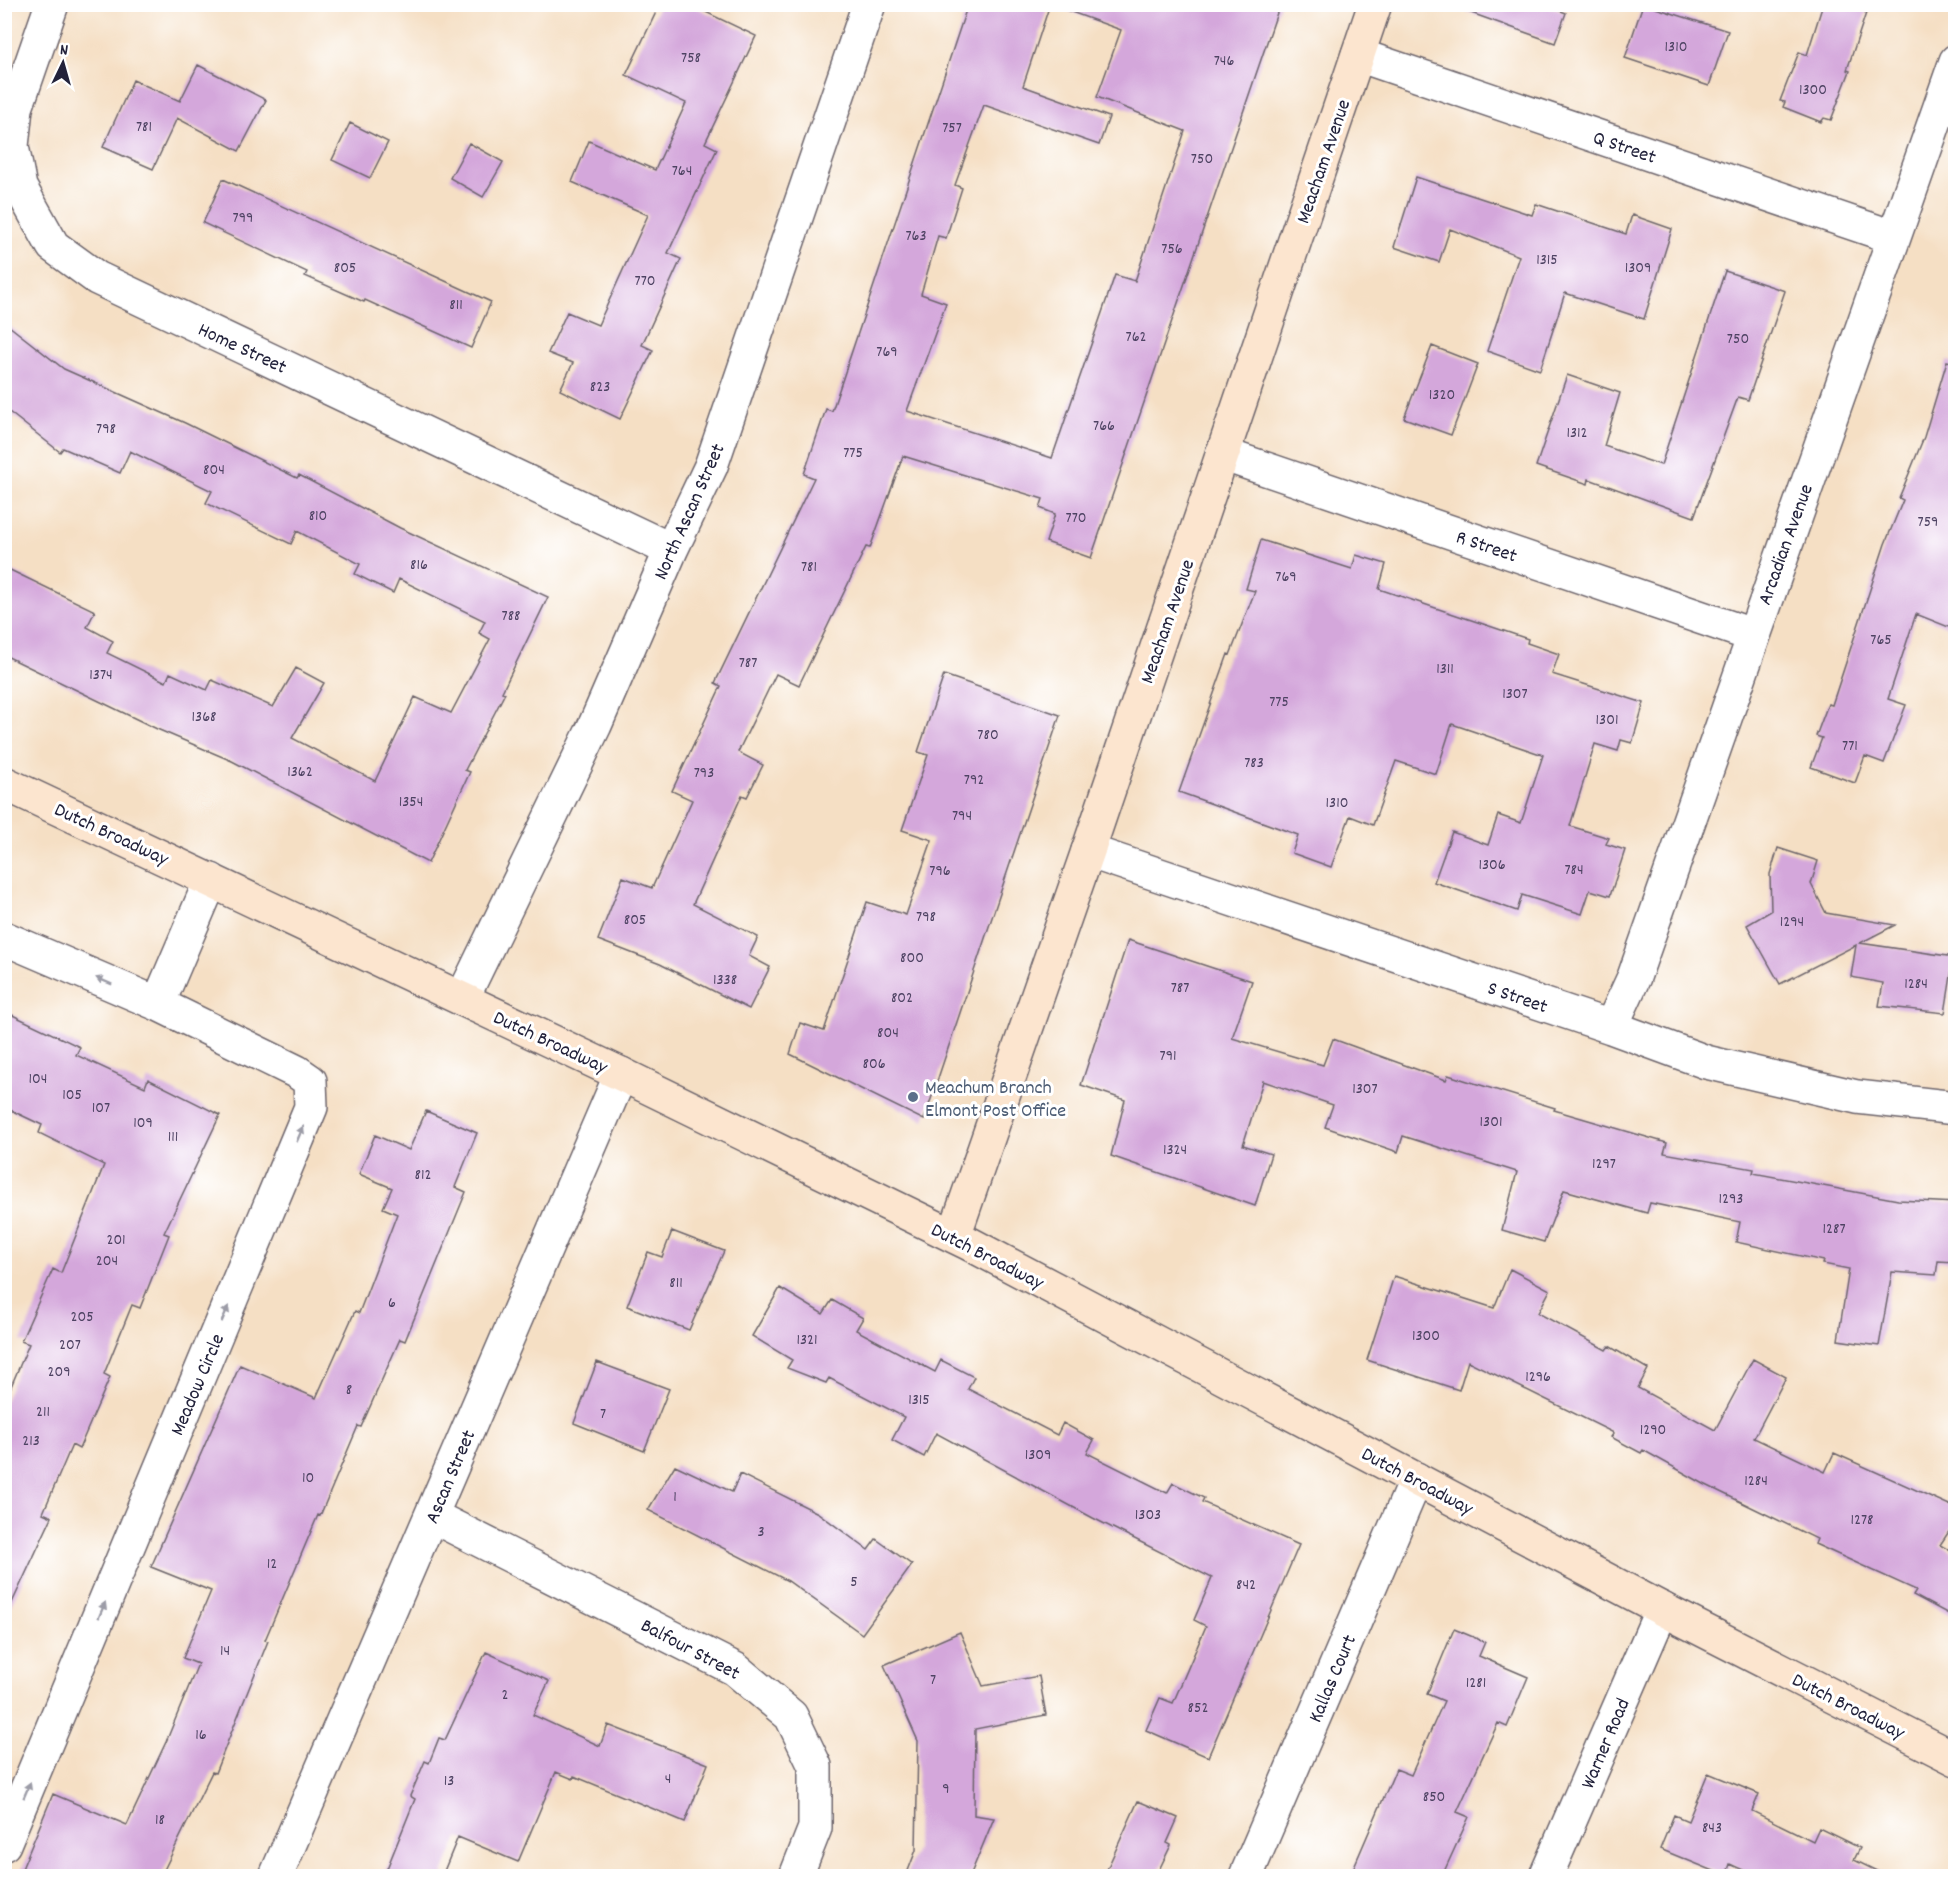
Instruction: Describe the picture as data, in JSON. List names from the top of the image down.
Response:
{
  "streets": {
    "main road": ["Meacham Avenue", "Dutch Broadway"],
    "street": [
      "Q Street",
      "Home Street",
      "North Ascan Street",
      "Arcadian Avenue",
      "R Street",
      "S Street",
      "Meadow Circle",
      "Ascan Street",
      "Balfour Street",
      "Kallas Court",
      "Warner Road"
    ]
  },
  "crossings": [
    ["Q Street", "Meacham Avenue"],
    ["Q Street", "Arcadian Avenue"],
    ["Meacham Avenue", "R Street"],
    ["Meacham Avenue", "Dutch Broadway"],
    ["Meacham Avenue", "S Street"],
    ["Home Street", "North Ascan Street"],
    ["North Ascan Street", "Dutch Broadway"],
    ["Arcadian Avenue", "R Street"],
    ["Arcadian Avenue", "S Street"],
    ["Dutch Broadway", "Ascan Street"],
    ["Dutch Broadway", "Kallas Court"],
    ["Dutch Broadway", "Warner Road"],
    ["Ascan Street", "Balfour Street"]
  ],
  "places": ["Meachum Branch Elmont Post Office"],
  "house_numbers": [
    "1310",
    "758",
    "746",
    "1300",
    "781",
    "757",
    "750",
    "764",
    "799",
    "763",
    "756",
    "1315",
    "805",
    "1309",
    "770",
    "811",
    "762",
    "750",
    "769",
    "823",
    "1320",
    "766",
    "798",
    "1312",
    "775",
    "804",
    "810",
    "770",
    "759",
    "816",
    "781",
    "769",
    "788",
    "765",
    "787",
    "1311",
    "1374",
    "1307",
    "775",
    "1368",
    "1301",
    "780",
    "771",
    "783",
    "1362",
    "793",
    "792",
    "1354",
    "1310",
    "794",
    "1306",
    "784",
    "796",
    "798",
    "805",
    "1294",
    "800",
    "1338",
    "1284",
    "787",
    "802",
    "804",
    "791",
    "806",
    "104",
    "1307",
    "105",
    "107",
    "1301",
    "109",
    "111",
    "1324",
    "1297",
    "812",
    "1293",
    "1287",
    "201",
    "204",
    "811",
    "6",
    "205",
    "1300",
    "1321",
    "207",
    "209",
    "1296",
    "8",
    "1315",
    "211",
    "7",
    "1290",
    "213",
    "1309",
    "10",
    "1284",
    "1",
    "1303",
    "1278",
    "3",
    "12",
    "5",
    "842",
    "14",
    "7",
    "1281",
    "2",
    "852",
    "16",
    "4",
    "13",
    "9",
    "850",
    "18",
    "843"
  ],
  "north": "top"
}
